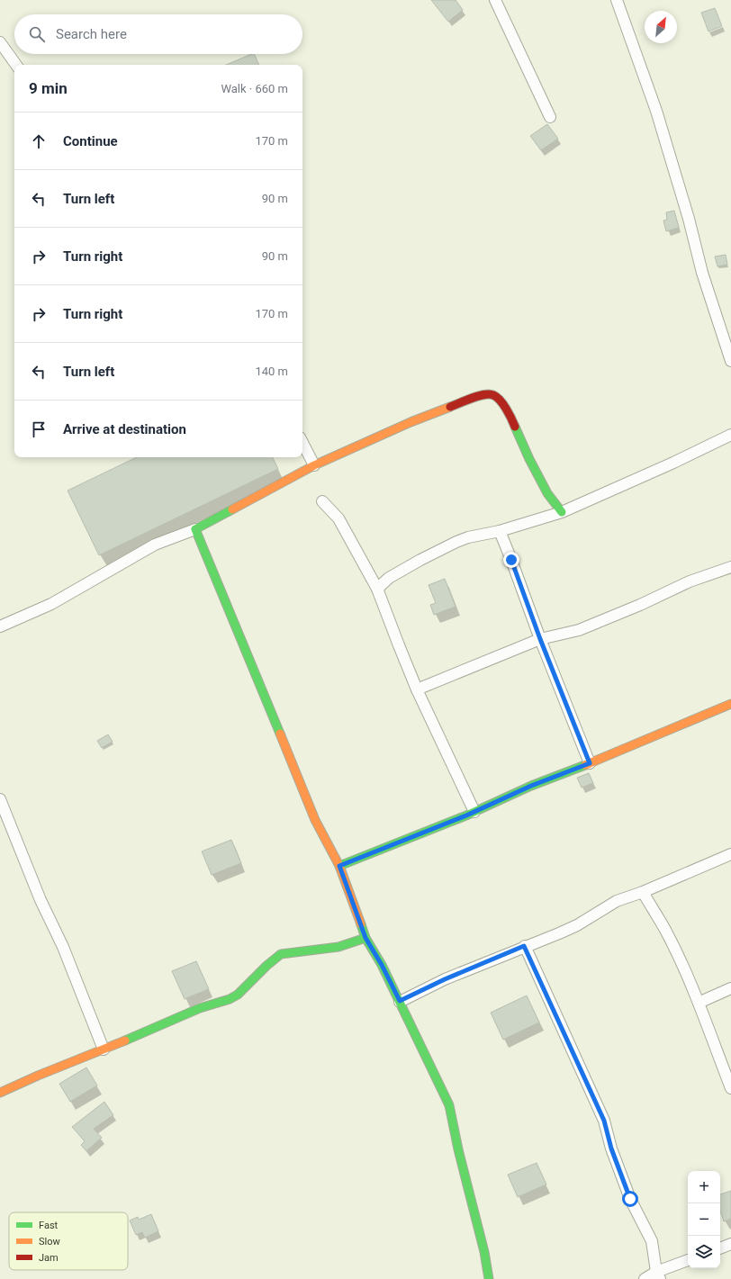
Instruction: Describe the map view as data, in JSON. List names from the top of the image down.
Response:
{
  "legend": ["Fast", "Slow", "Jam"],
  "north": "top right",
  "page": {
    "search": "Search here",
    "heading": ["9 min", "Walk · 660 m"],
    "list": [
      ["Continue", "170 m"],
      ["Turn left", "90 m"],
      ["Turn right", "90 m"],
      ["Turn right", "170 m"],
      ["Turn left", "140 m"],
      "Arrive at destination"
    ],
    "map_buttons": ["+", "−"]
  }
}
